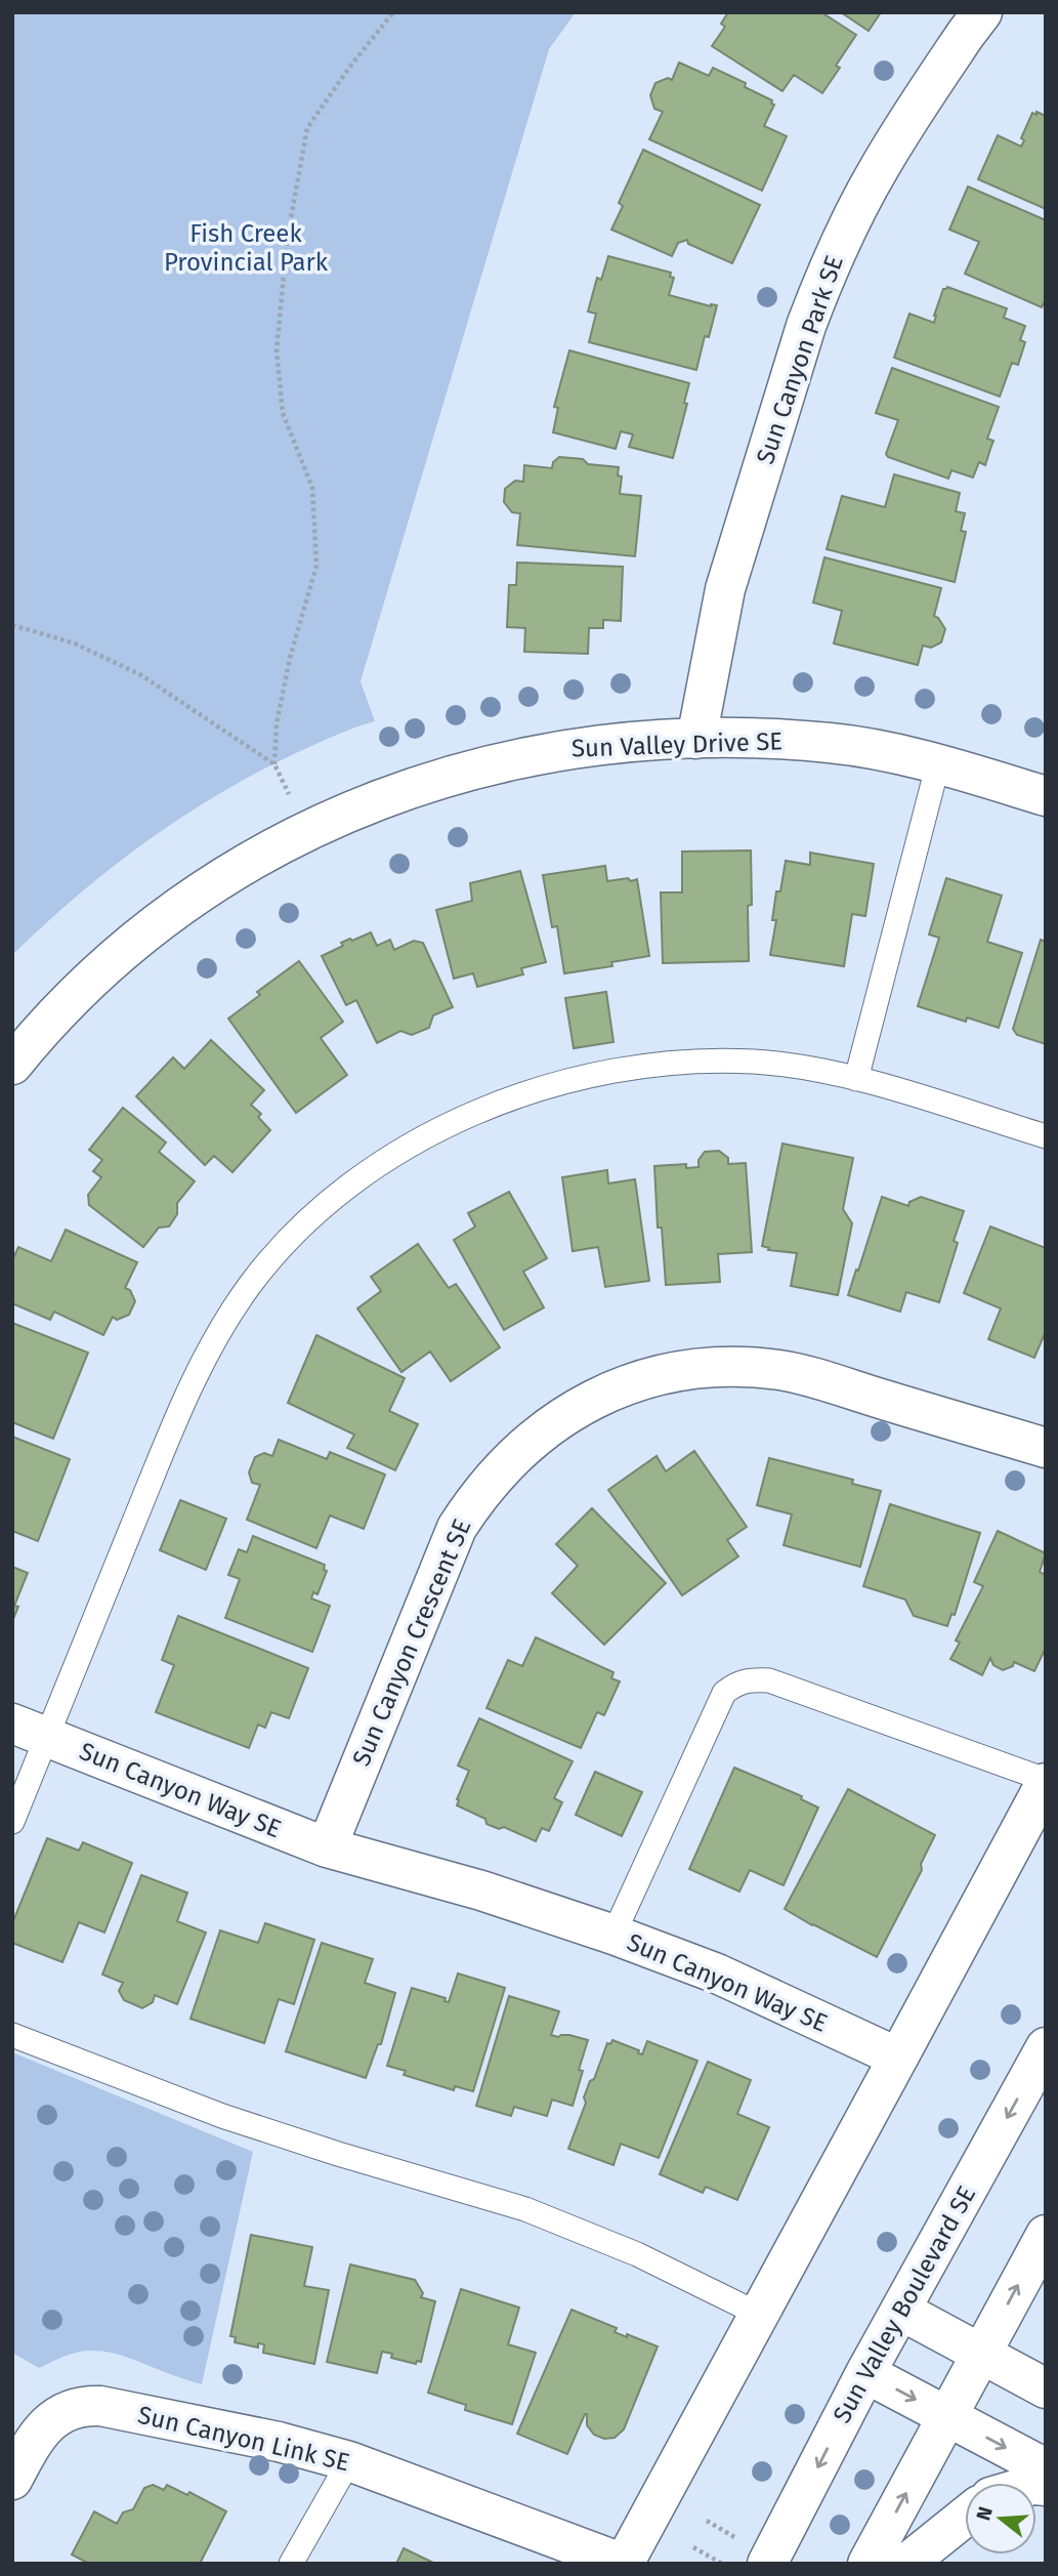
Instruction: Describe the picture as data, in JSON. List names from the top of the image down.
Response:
{
  "streets": {
    "street": [
      "Sun Canyon Park SE",
      "Sun Valley Drive SE",
      "Sun Canyon Crescent SE",
      "Sun Canyon Way SE",
      "Sun Valley Boulevard SE",
      "Sun Canyon Link SE"
    ]
  },
  "crossings": [
    ["Sun Canyon Park SE", "Sun Valley Drive SE"],
    ["Sun Canyon Crescent SE", "Sun Canyon Way SE"]
  ],
  "parks": ["Fish Creek Provincial Park"],
  "north": "left"
}
